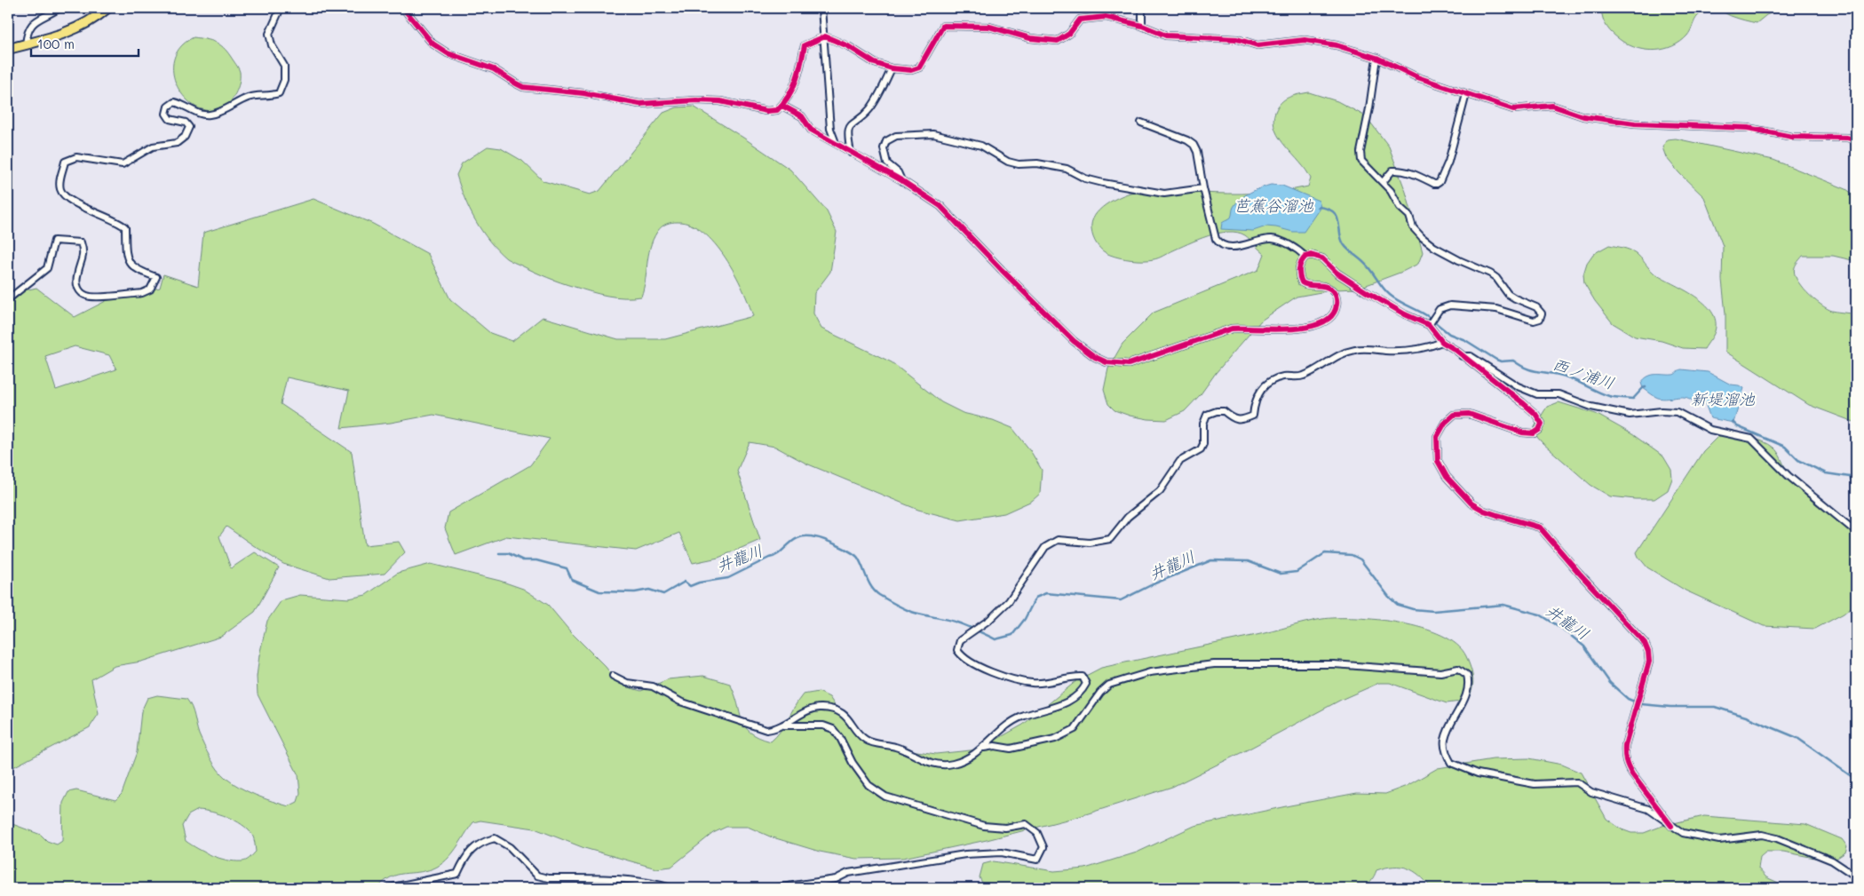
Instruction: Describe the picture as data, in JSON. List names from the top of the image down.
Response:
{
  "water": [
    "芭蕉谷溜池",
    "西ノ浦川",
    "新堤溜池",
    "井龍川"
  ],
  "scale_bar": "100 m"
}
